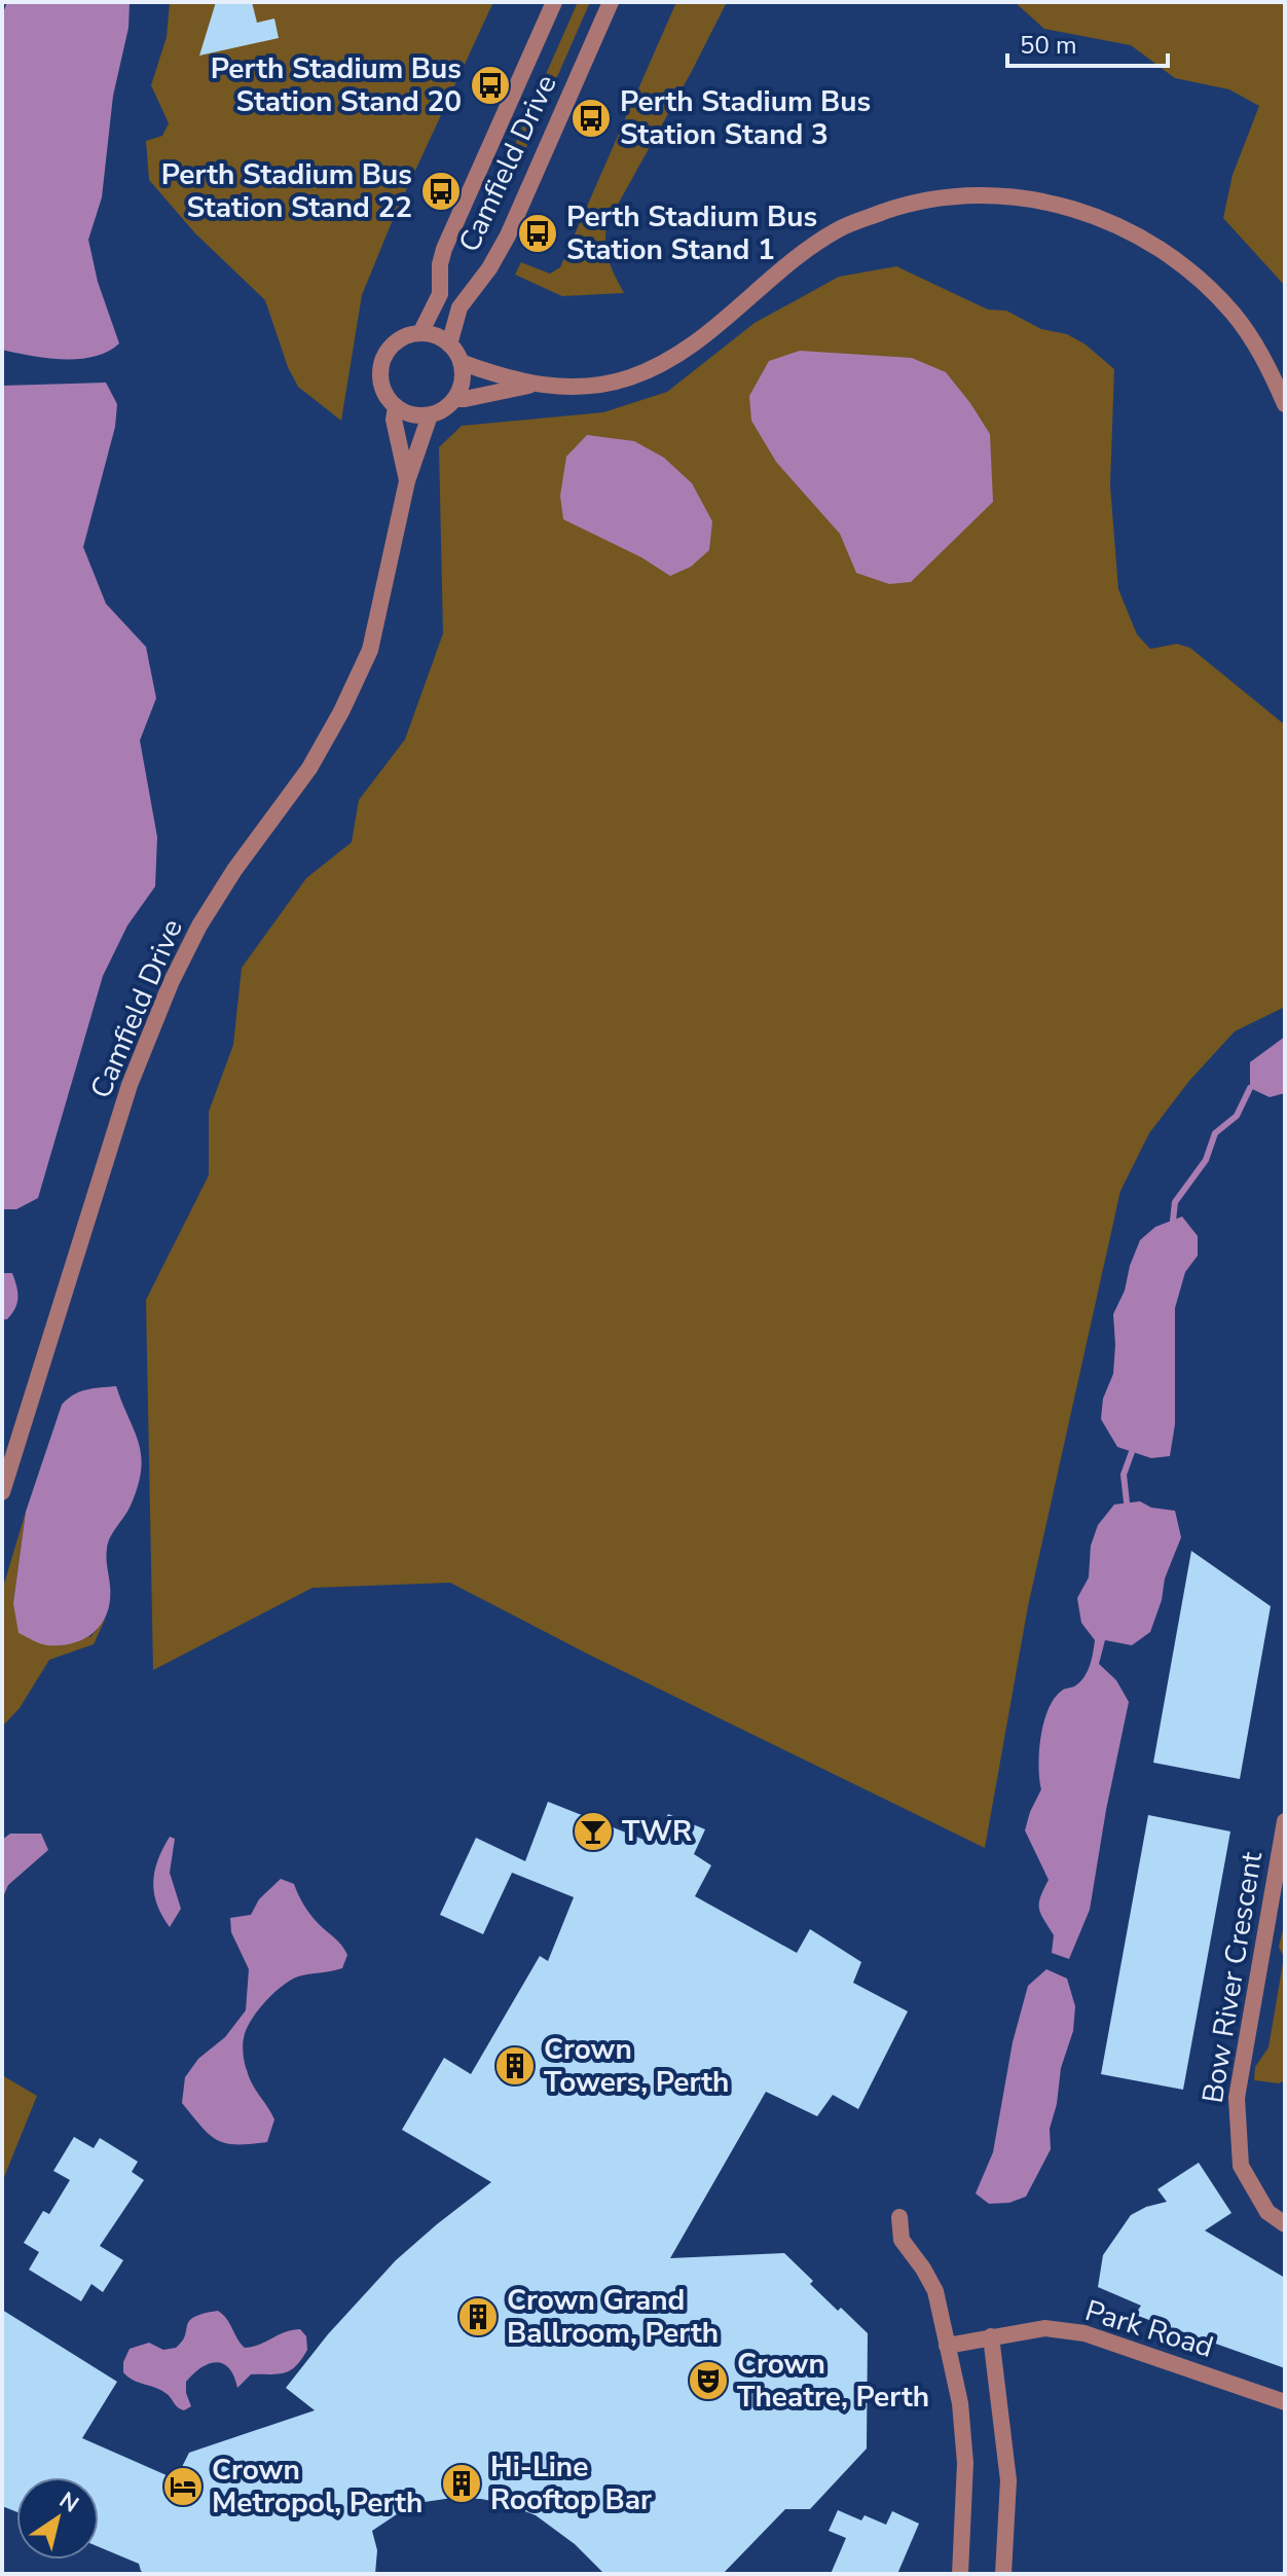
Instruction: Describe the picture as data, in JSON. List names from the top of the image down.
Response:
{
  "streets": {
    "street": ["Camfield Drive", "Bow River Crescent", "Park Road"]
  },
  "places": {
    "bus stop": [
      "Perth Stadium Bus Station Stand 20",
      "Perth Stadium Bus Station Stand 3",
      "Perth Stadium Bus Station Stand 22",
      "Perth Stadium Bus Station Stand 1"
    ],
    "bar": ["TWR"],
    "building": ["Crown Towers, Perth", "Crown Grand Ballroom, Perth", "Hi-Line Rooftop Bar"],
    "theatre": ["Crown Theatre, Perth"],
    "hotel": ["Crown Metropol, Perth"]
  },
  "scale_bar": "50 m",
  "north": "top right"
}
